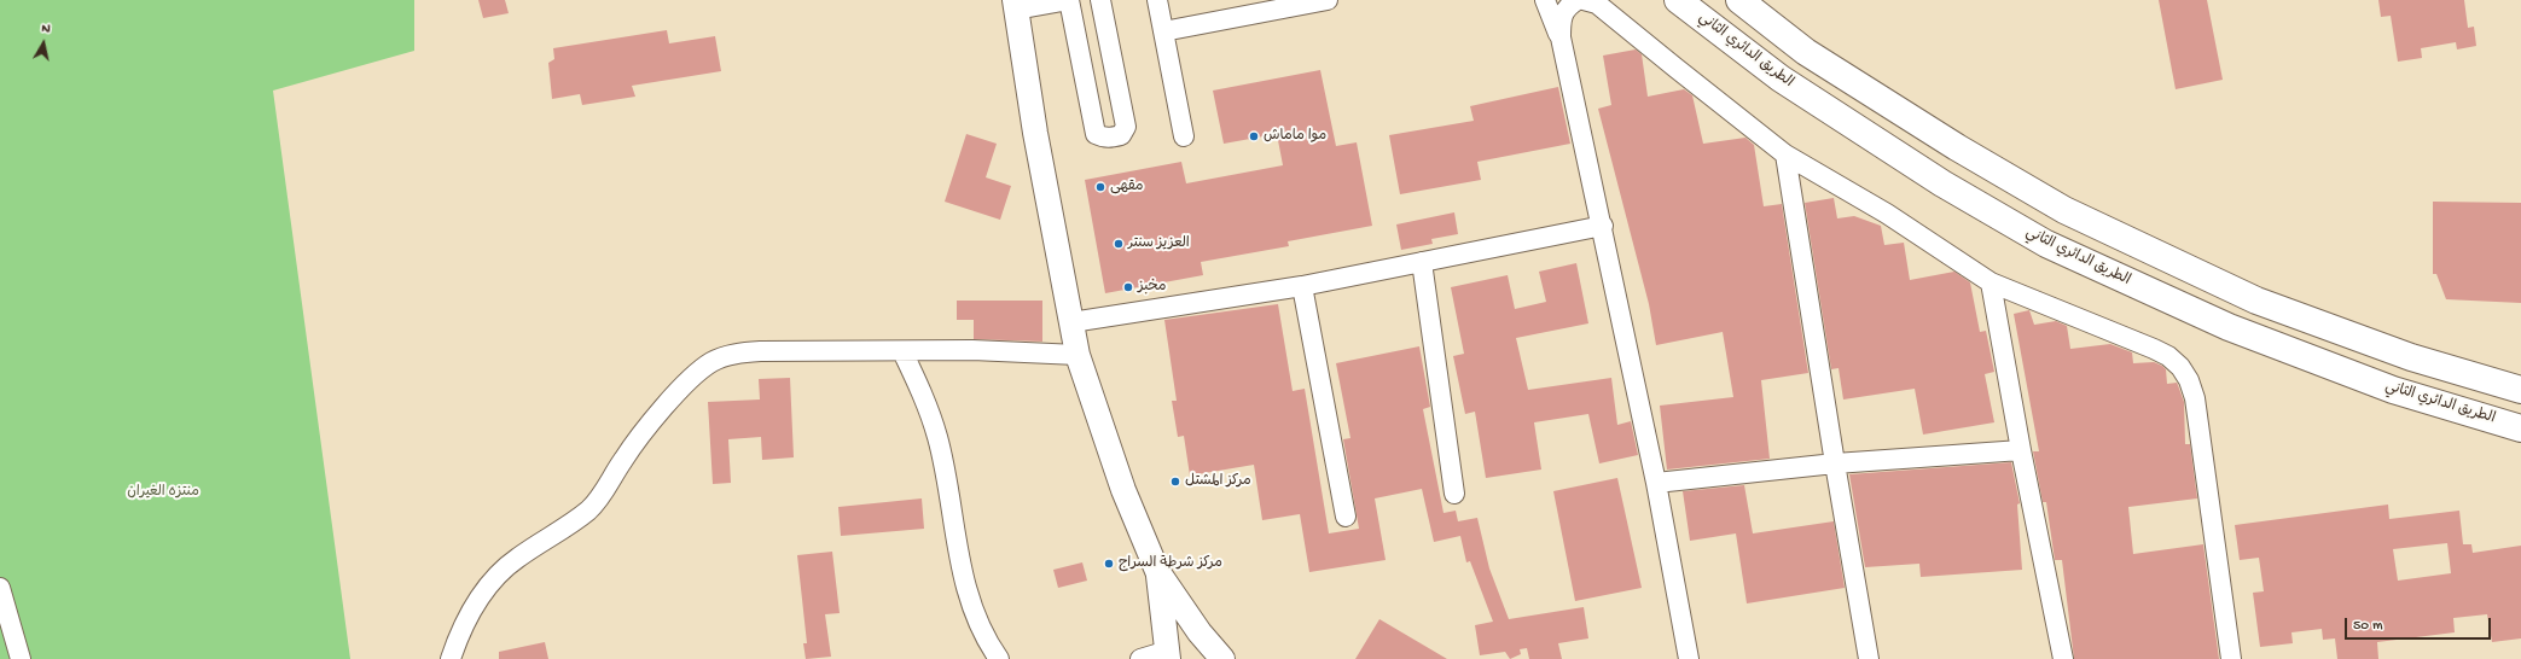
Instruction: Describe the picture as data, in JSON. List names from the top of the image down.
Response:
{
  "streets": {
    "highway": ["الطريق الدائري الثاني"]
  },
  "parks": ["منتزه الغيران"],
  "places": [
    "موا ماماش",
    "مقهى",
    "العزيز سنتر",
    "مخبز",
    "مركز المشتل",
    "مركز شرطة السراج"
  ],
  "scale_bar": "50 m",
  "north": "top"
}
